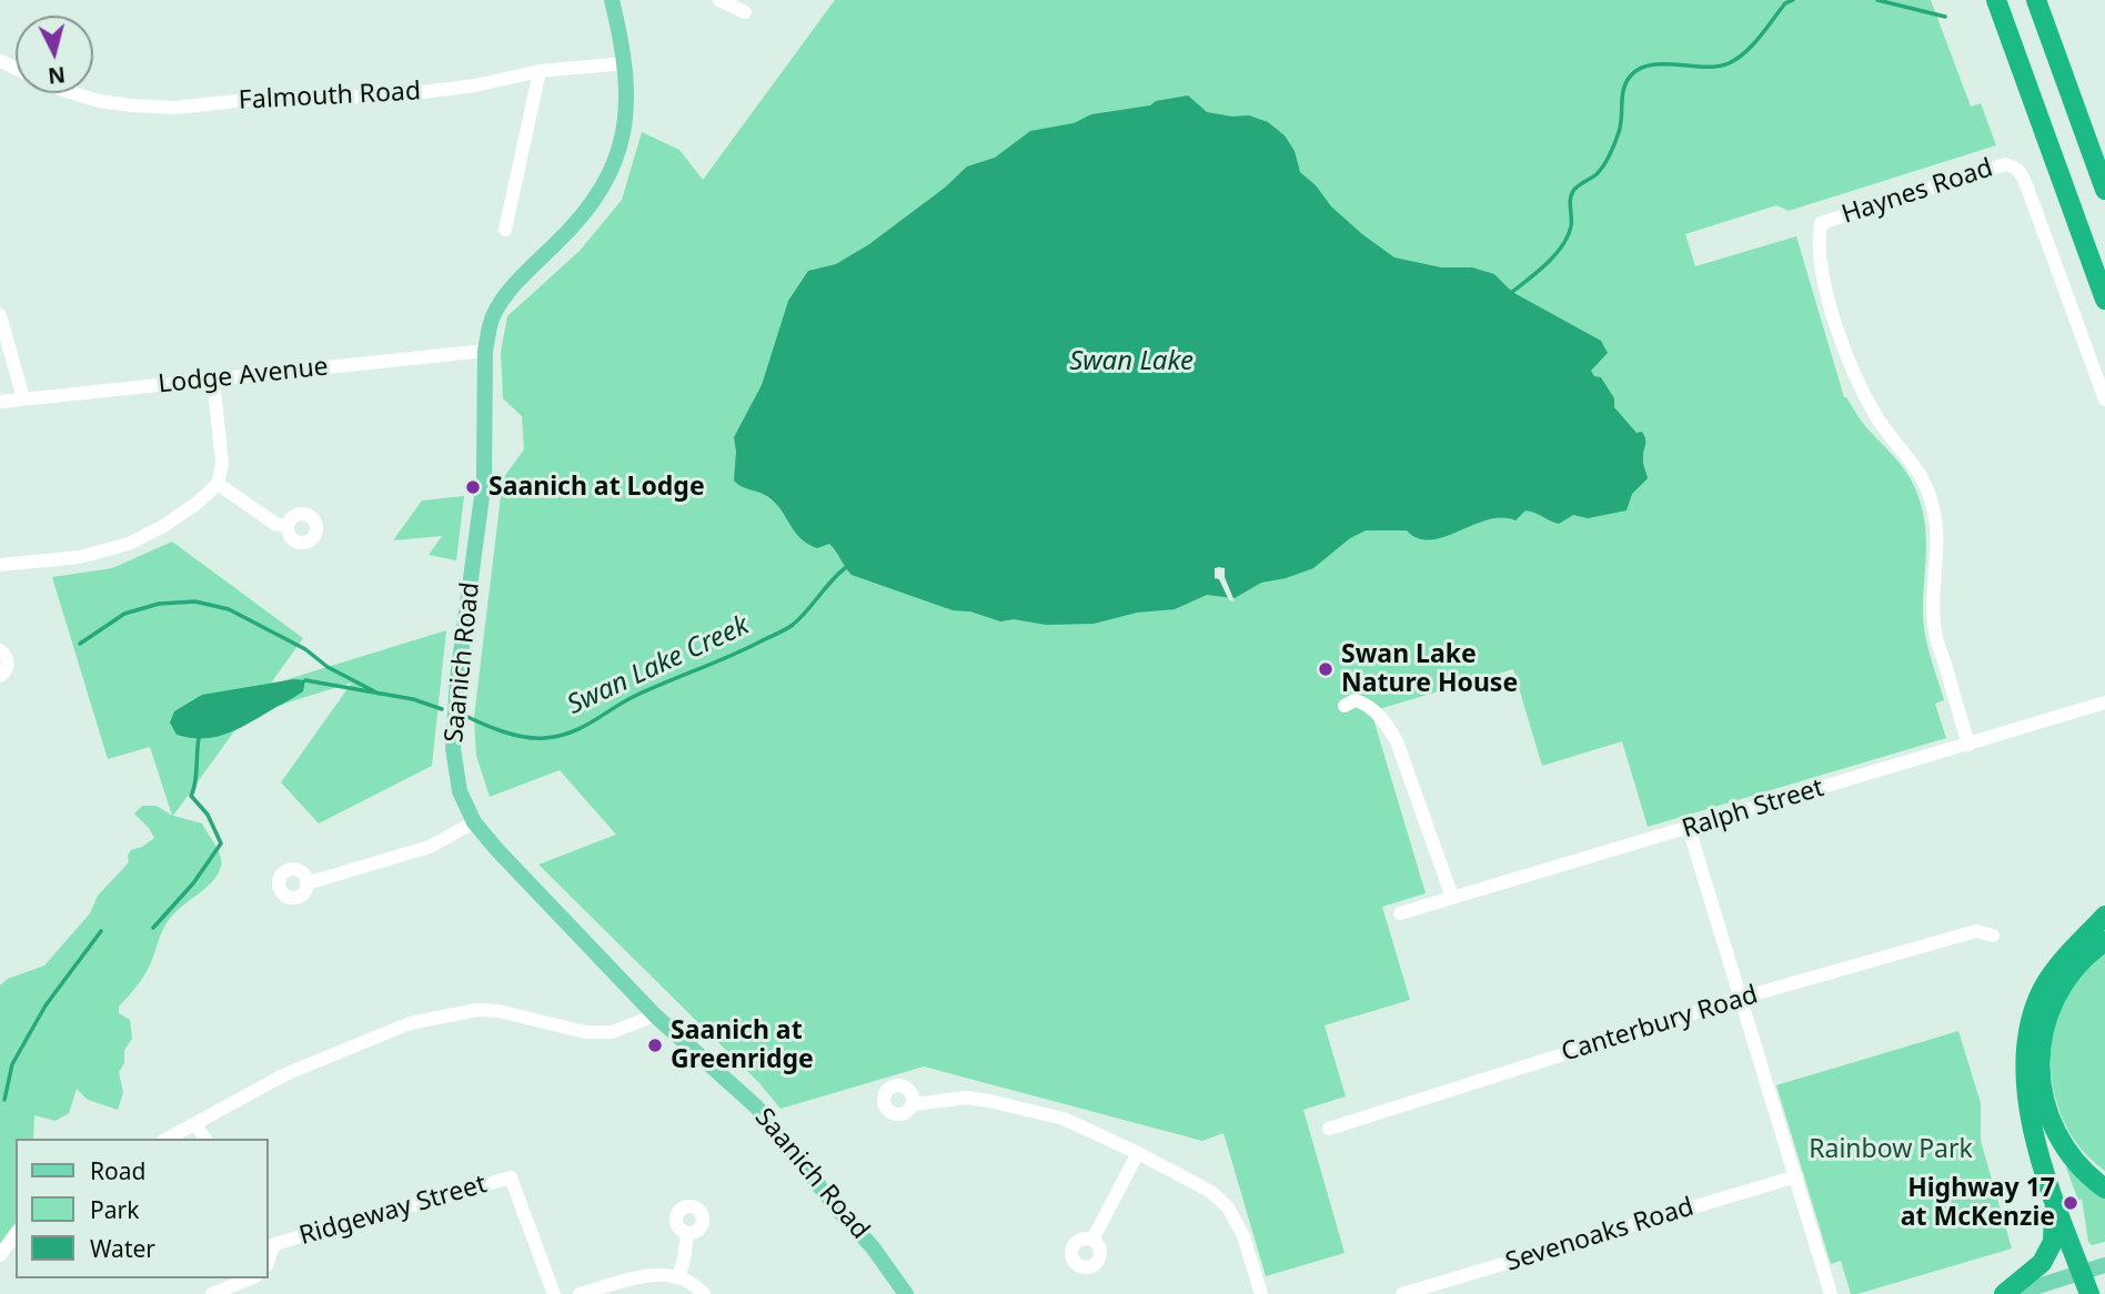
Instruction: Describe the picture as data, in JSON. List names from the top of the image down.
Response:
{
  "streets": {
    "main road": ["Saanich Road"],
    "street": [
      "Falmouth Road",
      "Haynes Road",
      "Lodge Avenue",
      "Ralph Street",
      "Canterbury Road",
      "Ridgeway Street",
      "Sevenoaks Road"
    ]
  },
  "crossings": [
    ["Falmouth Road", "Saanich Road"],
    ["Haynes Road", "Ralph Street"],
    ["Lodge Avenue", "Saanich Road"]
  ],
  "water": ["Swan Lake", "Swan Lake Creek"],
  "parks": ["Rainbow Park"],
  "places": [
    "Saanich at Lodge",
    "Swan Lake Nature House",
    "Saanich at Greenridge",
    "Highway 17 at McKenzie"
  ],
  "legend": ["Road", "Park", "Water"],
  "north": "bottom"
}
